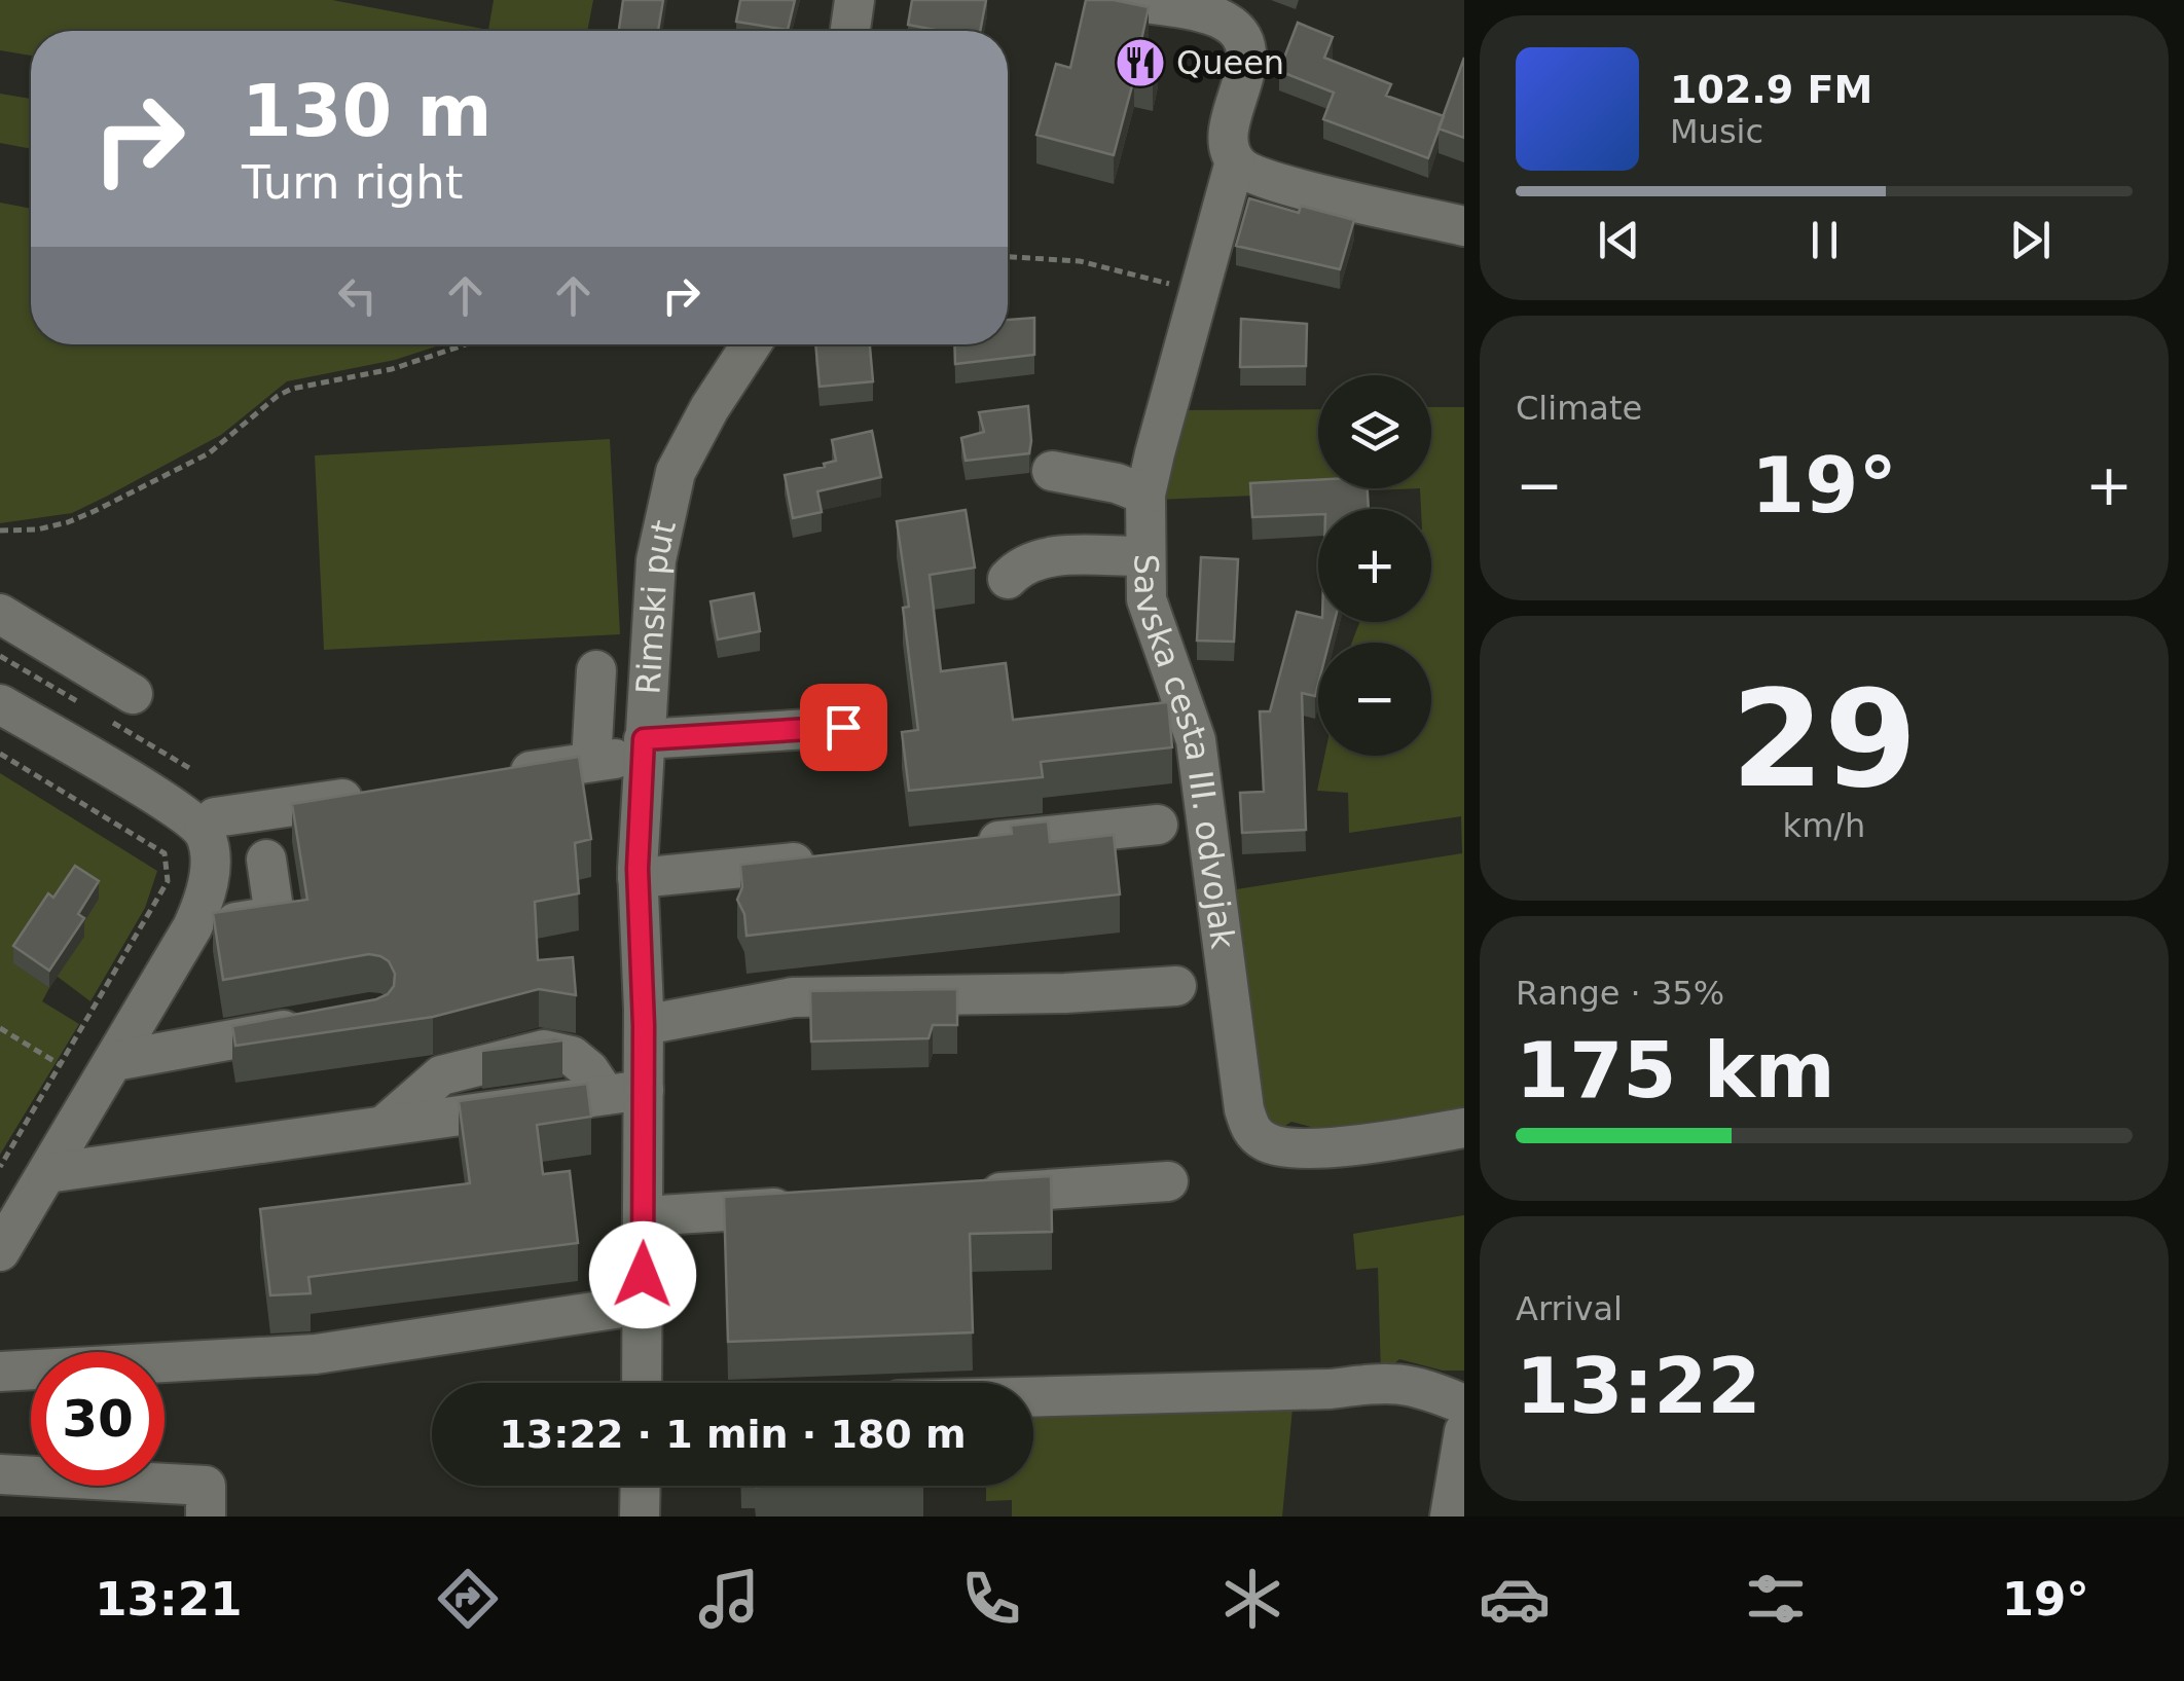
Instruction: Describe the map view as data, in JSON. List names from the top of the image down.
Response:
{
  "streets": {
    "street": ["Rimski put", "Savska cesta III. odvojak"]
  },
  "places": {
    "restaurant": ["Queen"]
  },
  "page": {
    "turn": ["130 m", "Turn right"],
    "song": ["102.9 FM", "Music"],
    "tile": [
      "Climate",
      ["29", "km/h"],
      ["Range · 35%", "175 km"],
      ["Arrival", "13:22"]
    ],
    "map_buttons": ["+", "−"],
    "heat": ["−", "19°", "+"],
    "limit": "30",
    "trip": "13:22 · 1 min · 180 m",
    "tabs": ["13:21", "19°"]
  }
}
